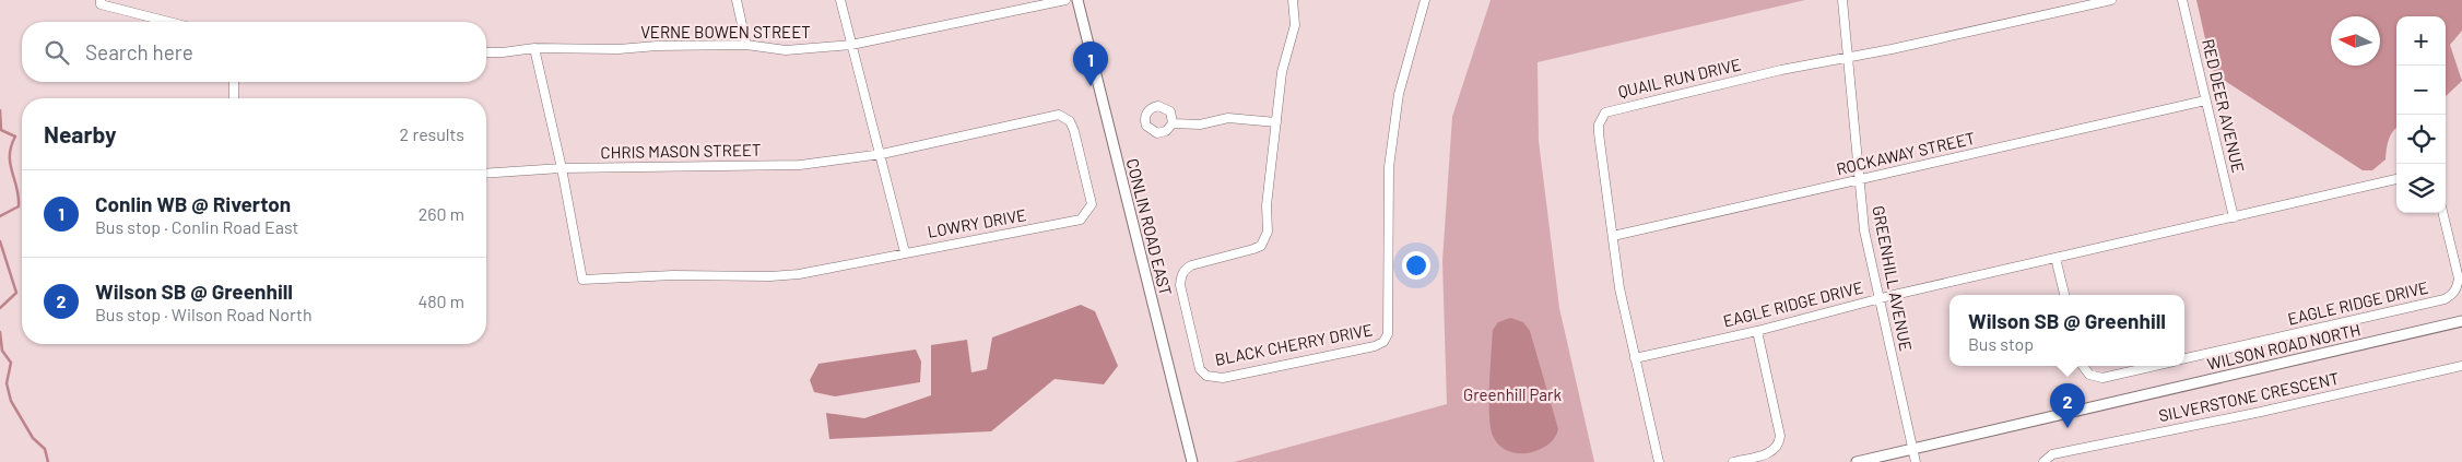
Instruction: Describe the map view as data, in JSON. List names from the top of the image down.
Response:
{
  "streets": {
    "street": [
      "VERNE BOWEN STREET",
      "QUAIL RUN DRIVE",
      "RED DEER AVENUE",
      "CHRIS MASON STREET",
      "ROCKAWAY STREET",
      "LOWRY DRIVE",
      "CONLIN ROAD EAST",
      "GREENHILL AVENUE",
      "EAGLE RIDGE DRIVE",
      "BLACK CHERRY DRIVE",
      "WILSON ROAD NORTH",
      "SILVERSTONE CRESCENT"
    ]
  },
  "crossings": [
    ["QUAIL RUN DRIVE", "ROCKAWAY STREET"],
    ["QUAIL RUN DRIVE", "GREENHILL AVENUE"],
    ["QUAIL RUN DRIVE", "EAGLE RIDGE DRIVE"],
    ["RED DEER AVENUE", "ROCKAWAY STREET"],
    ["RED DEER AVENUE", "EAGLE RIDGE DRIVE"],
    ["CHRIS MASON STREET", "LOWRY DRIVE"],
    ["ROCKAWAY STREET", "GREENHILL AVENUE"],
    ["GREENHILL AVENUE", "EAGLE RIDGE DRIVE"],
    ["GREENHILL AVENUE", "WILSON ROAD NORTH"]
  ],
  "parks": ["Greenhill Park"],
  "north": "left",
  "page": {
    "map_buttons": ["+", "−"],
    "search": "Search here",
    "pins": ["1", "2"],
    "heading": ["Nearby", "2 results"],
    "list": [
      {
        "mark": "1",
        "name": "Conlin WB @ Riverton",
        "note": "Bus stop · Conlin Road East",
        "value": "260 m"
      },
      {
        "mark": "2",
        "name": "Wilson SB @ Greenhill",
        "note": "Bus stop · Wilson Road North",
        "value": "480 m"
      }
    ],
    "popup": ["Wilson SB @ Greenhill", "Bus stop"]
  }
}
